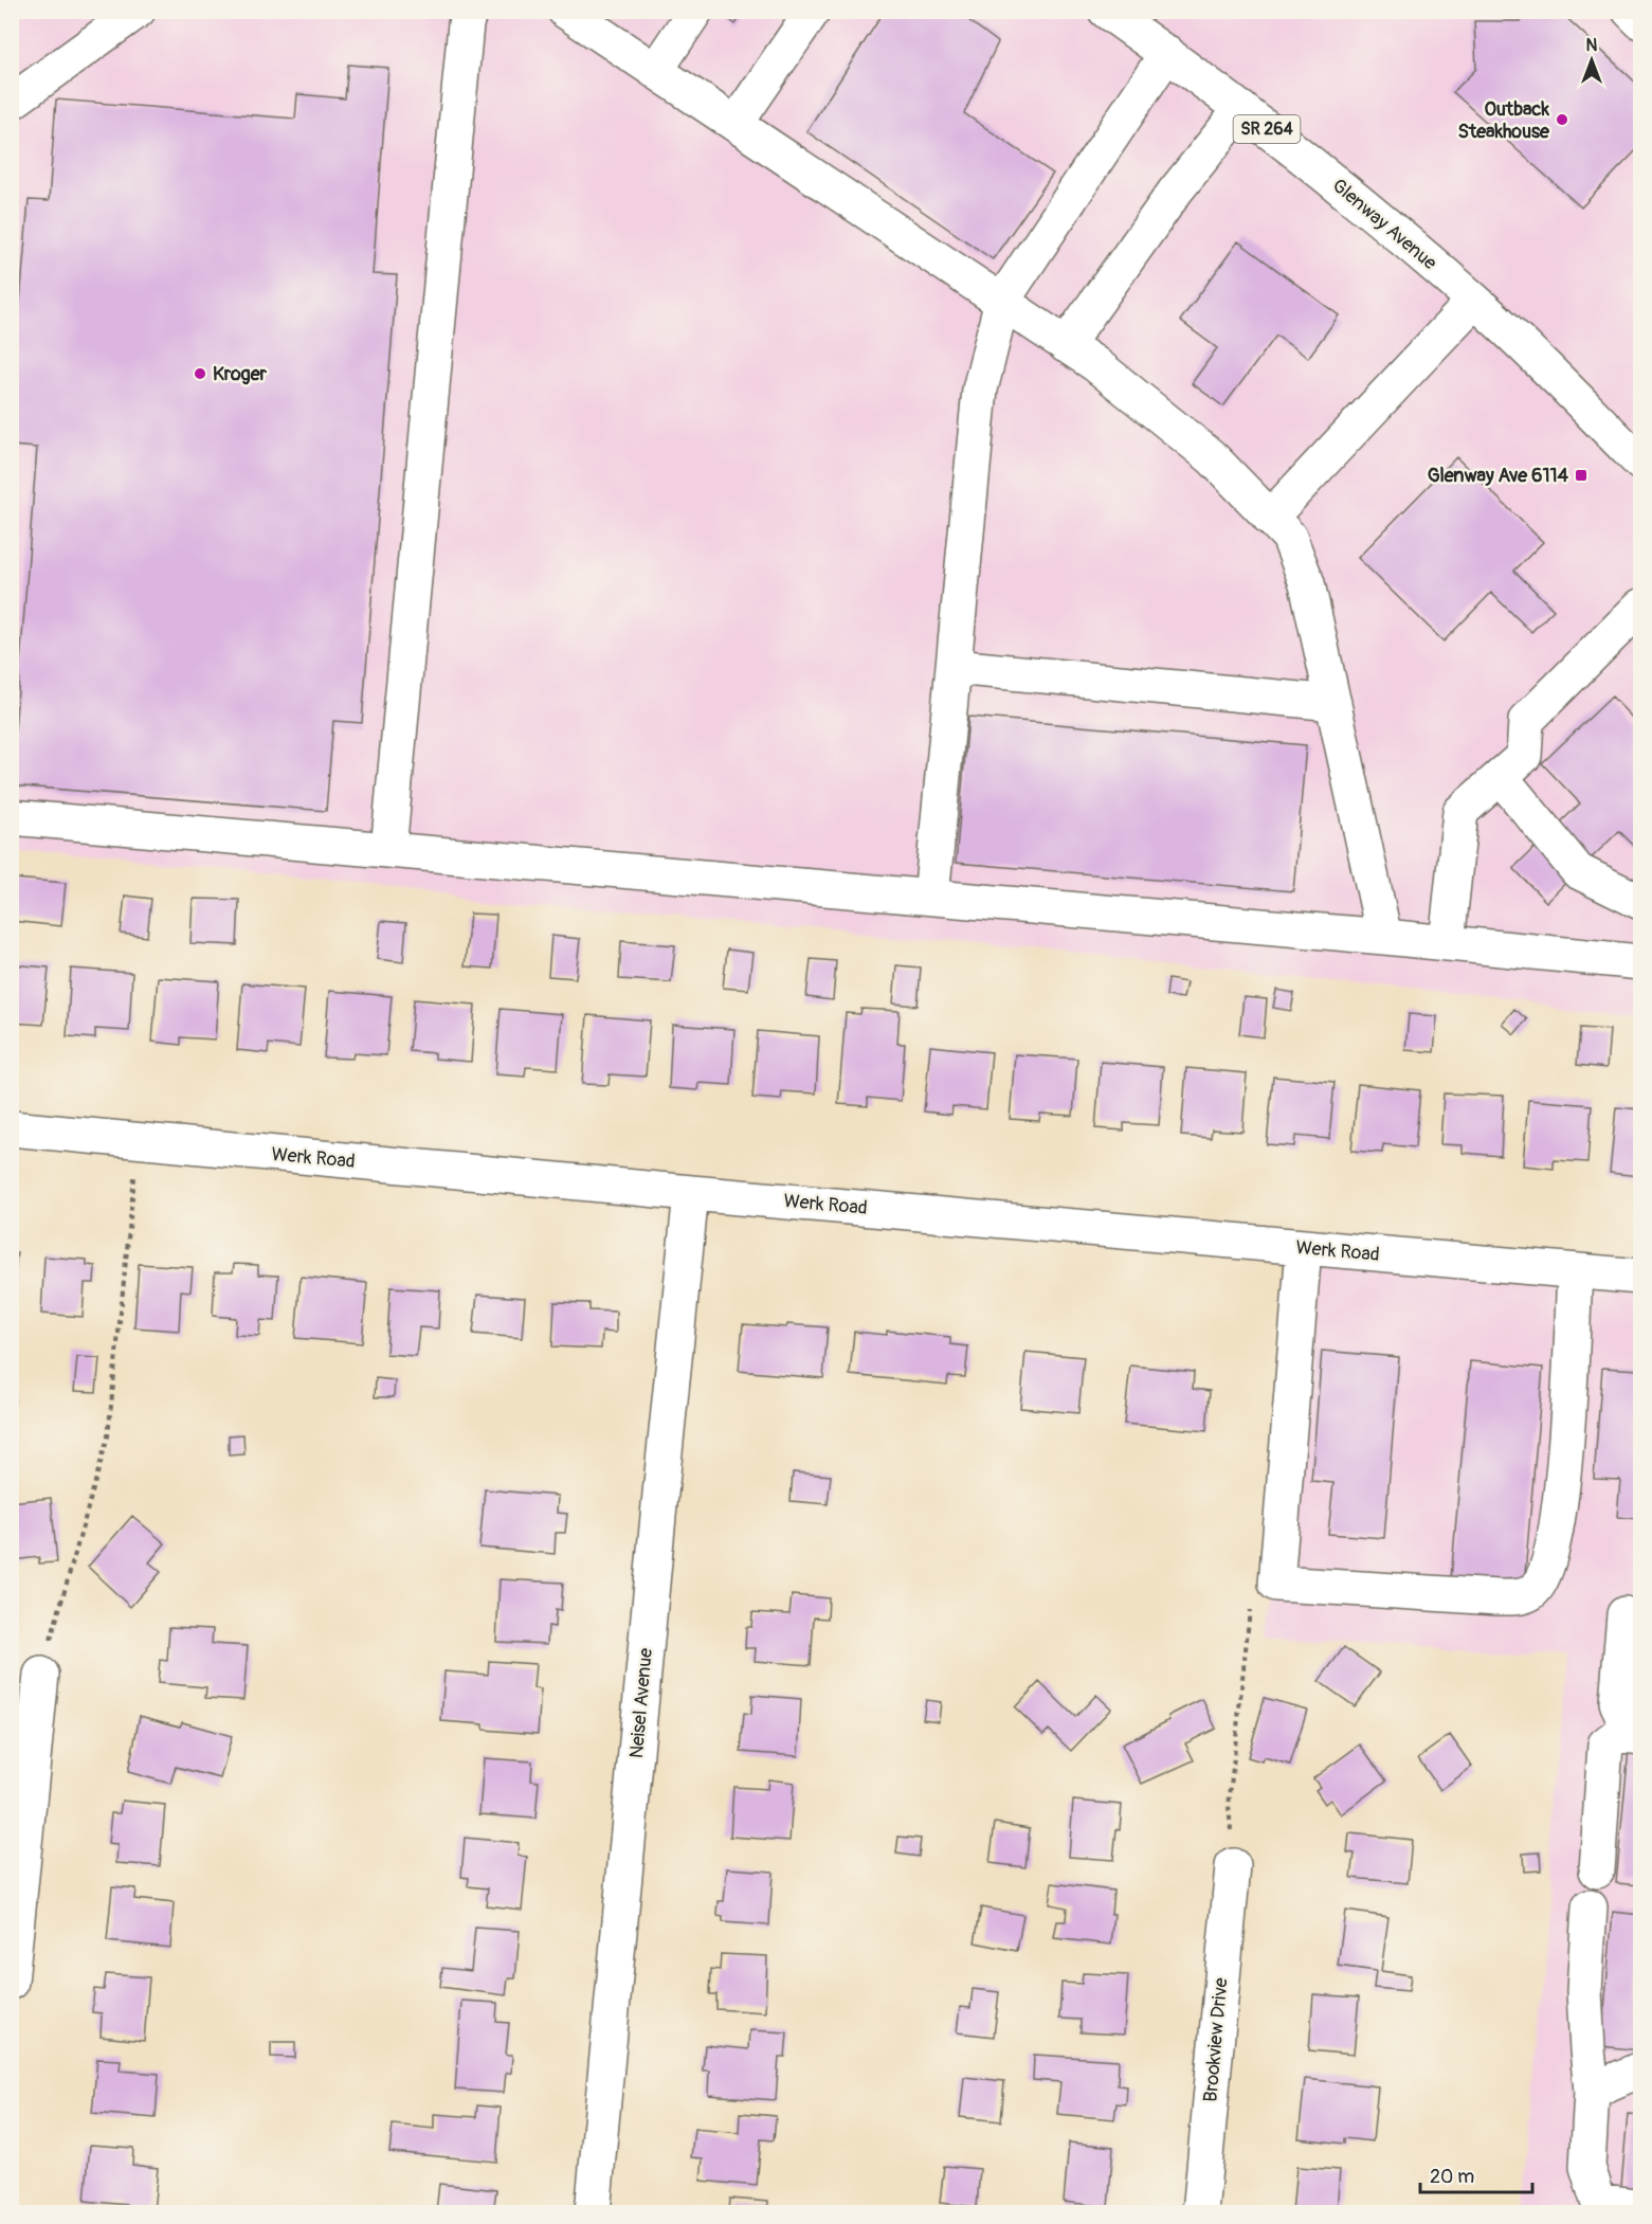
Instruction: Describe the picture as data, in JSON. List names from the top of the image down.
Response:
{
  "streets": {
    "street": [
      "SR 264",
      "Glenway Avenue",
      "Werk Road",
      "Neisel Avenue",
      "Brookview Drive"
    ]
  },
  "crossings": [
    ["Werk Road", "Neisel Avenue"]
  ],
  "places": {
    "other": ["Outback Steakhouse", "Kroger"],
    "transit": ["Glenway Ave 6114"]
  },
  "scale_bar": "20 m",
  "north": "top"
}
